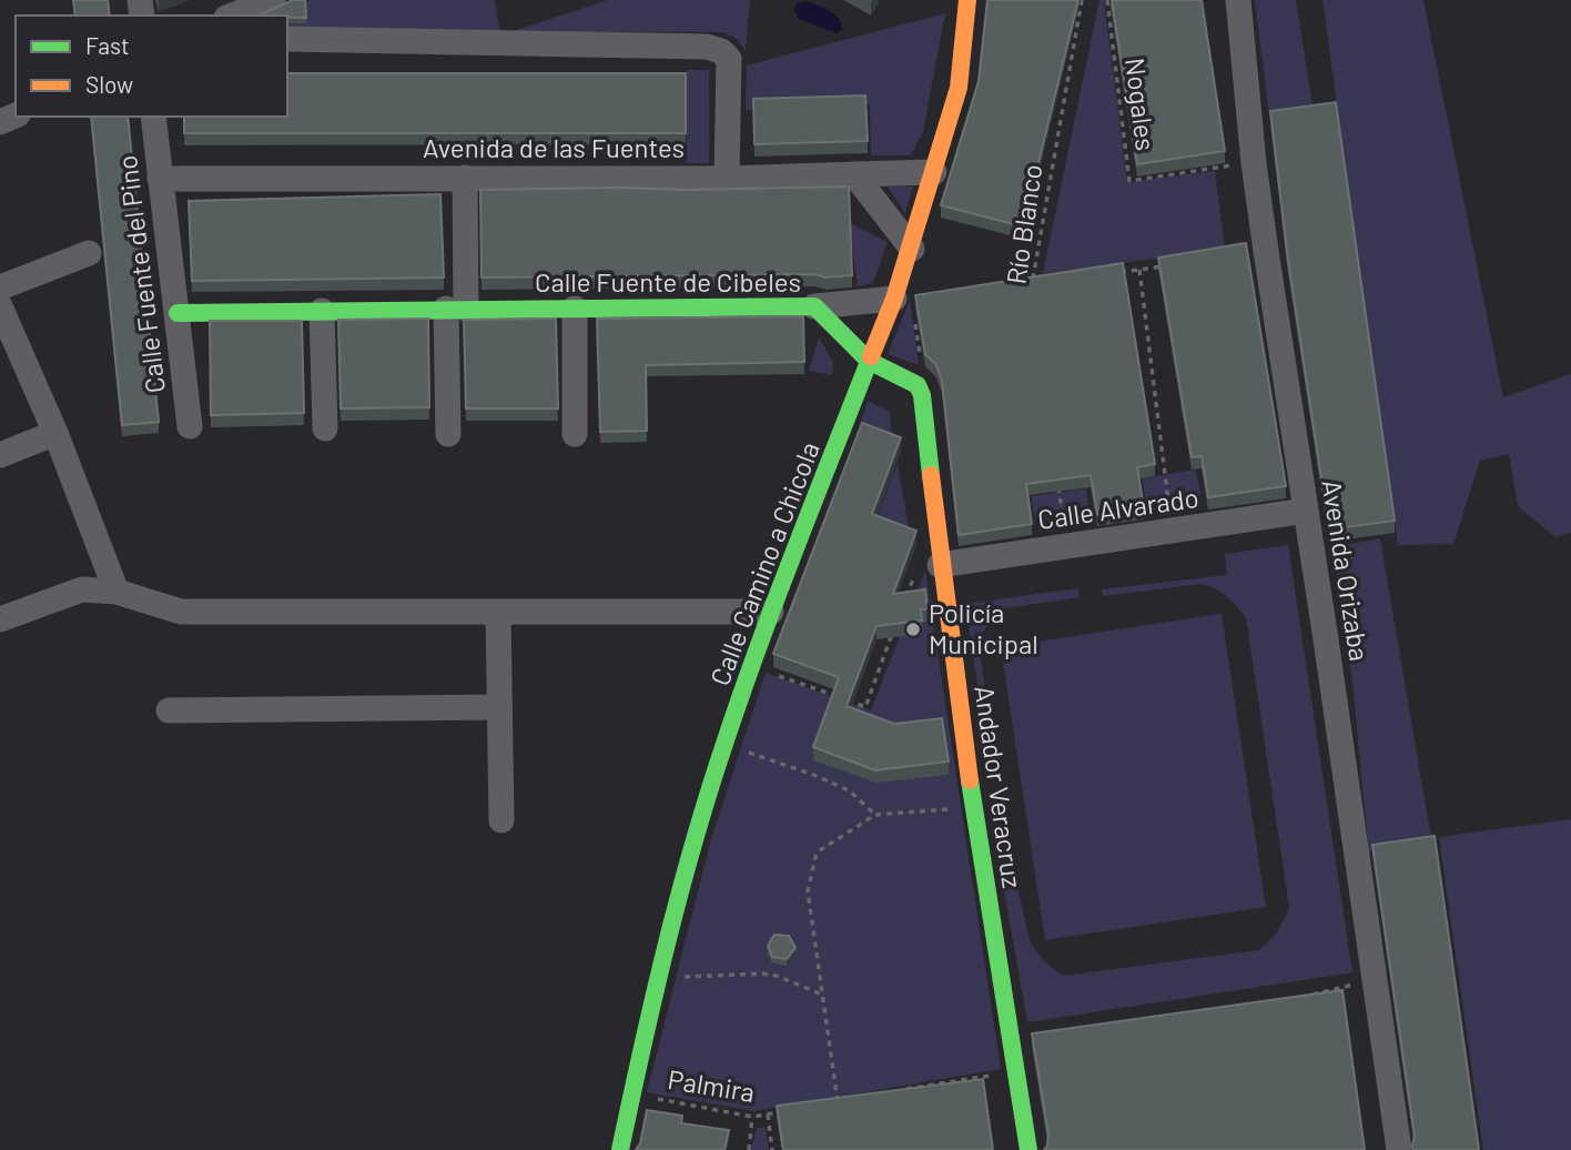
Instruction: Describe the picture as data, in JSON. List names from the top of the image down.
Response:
{
  "streets": {
    "street": [
      "Avenida de las Fuentes",
      "Calle Fuente del Pino",
      "Calle Fuente de Cibeles",
      "Calle Alvarado",
      "Calle Camino a Chicola",
      "Avenida Orizaba",
      "Andador Veracruz"
    ],
    "path": ["Nogales", "Río Blanco", "Palmira"]
  },
  "crossings": [
    ["Nogales", "Avenida Orizaba"],
    ["Avenida de las Fuentes", "Calle Fuente del Pino"],
    ["Avenida de las Fuentes", "Calle Camino a Chicola"],
    ["Calle Fuente de Cibeles", "Calle Camino a Chicola"],
    ["Calle Alvarado", "Avenida Orizaba"],
    ["Calle Alvarado", "Andador Veracruz"],
    ["Calle Camino a Chicola", "Palmira"]
  ],
  "places": ["Policía Municipal"],
  "legend": ["Fast", "Slow"]
}
